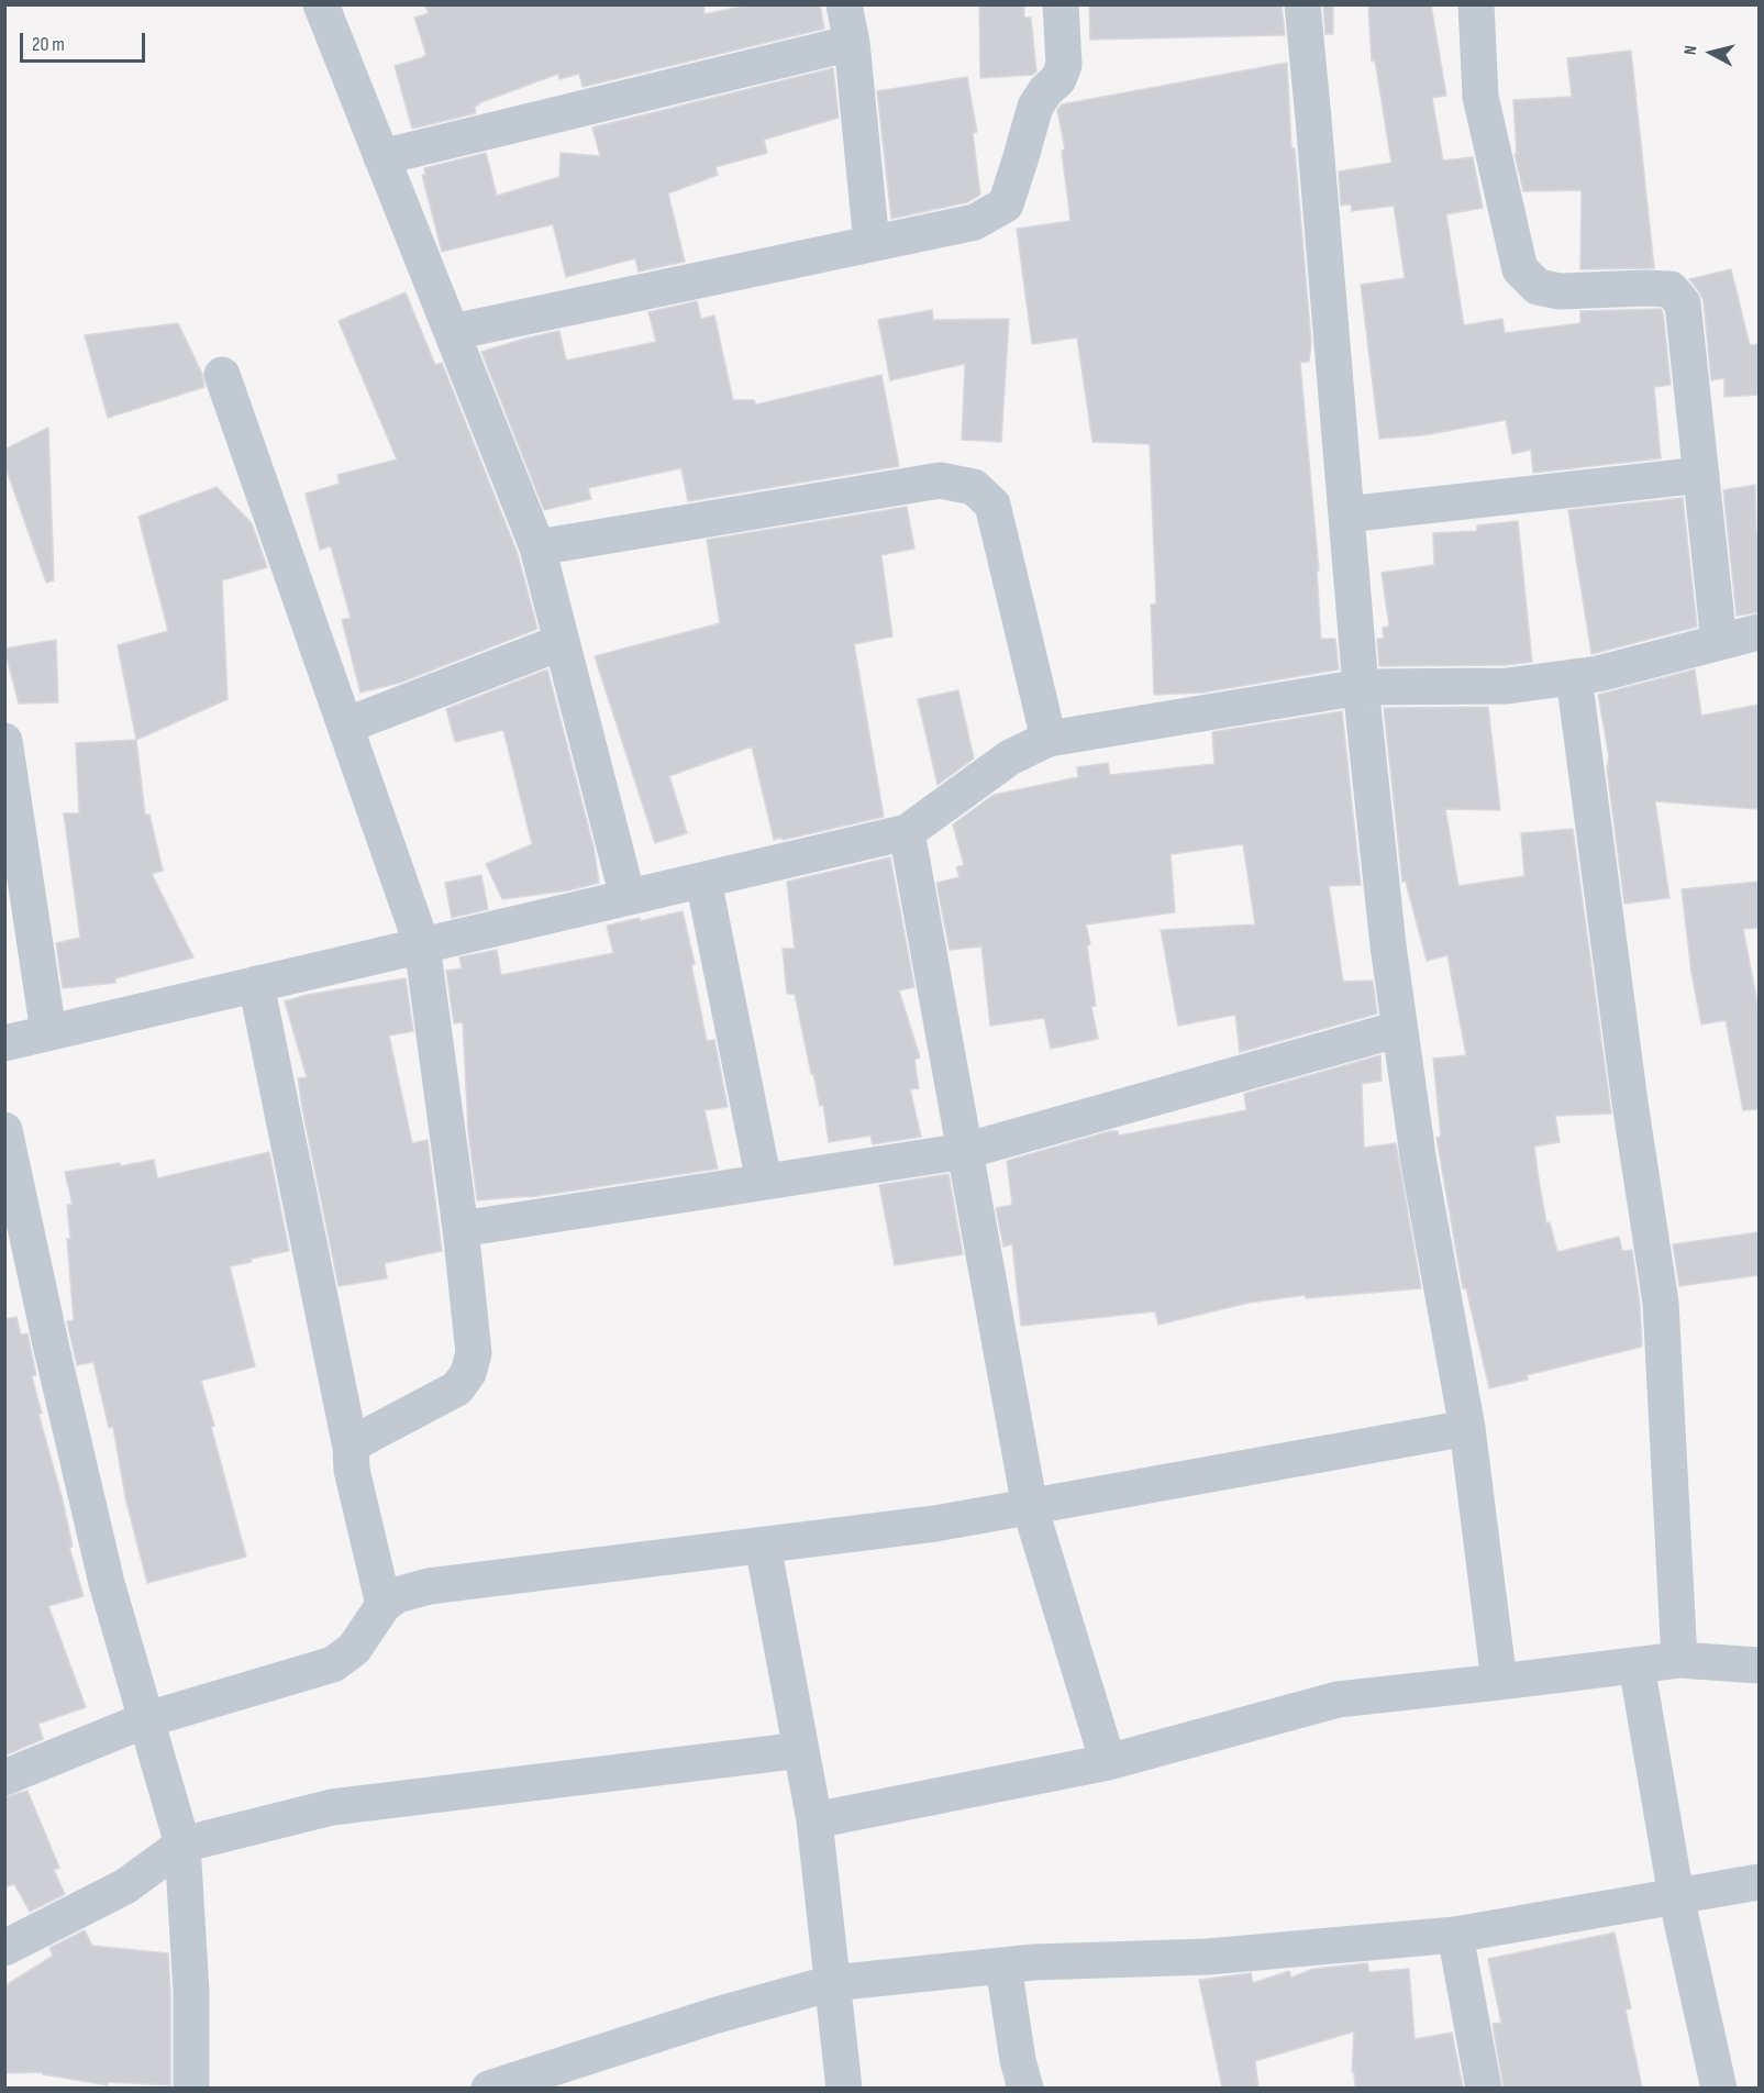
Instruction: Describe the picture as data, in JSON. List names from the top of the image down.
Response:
{
  "scale_bar": "20 m",
  "north": "left"
}
